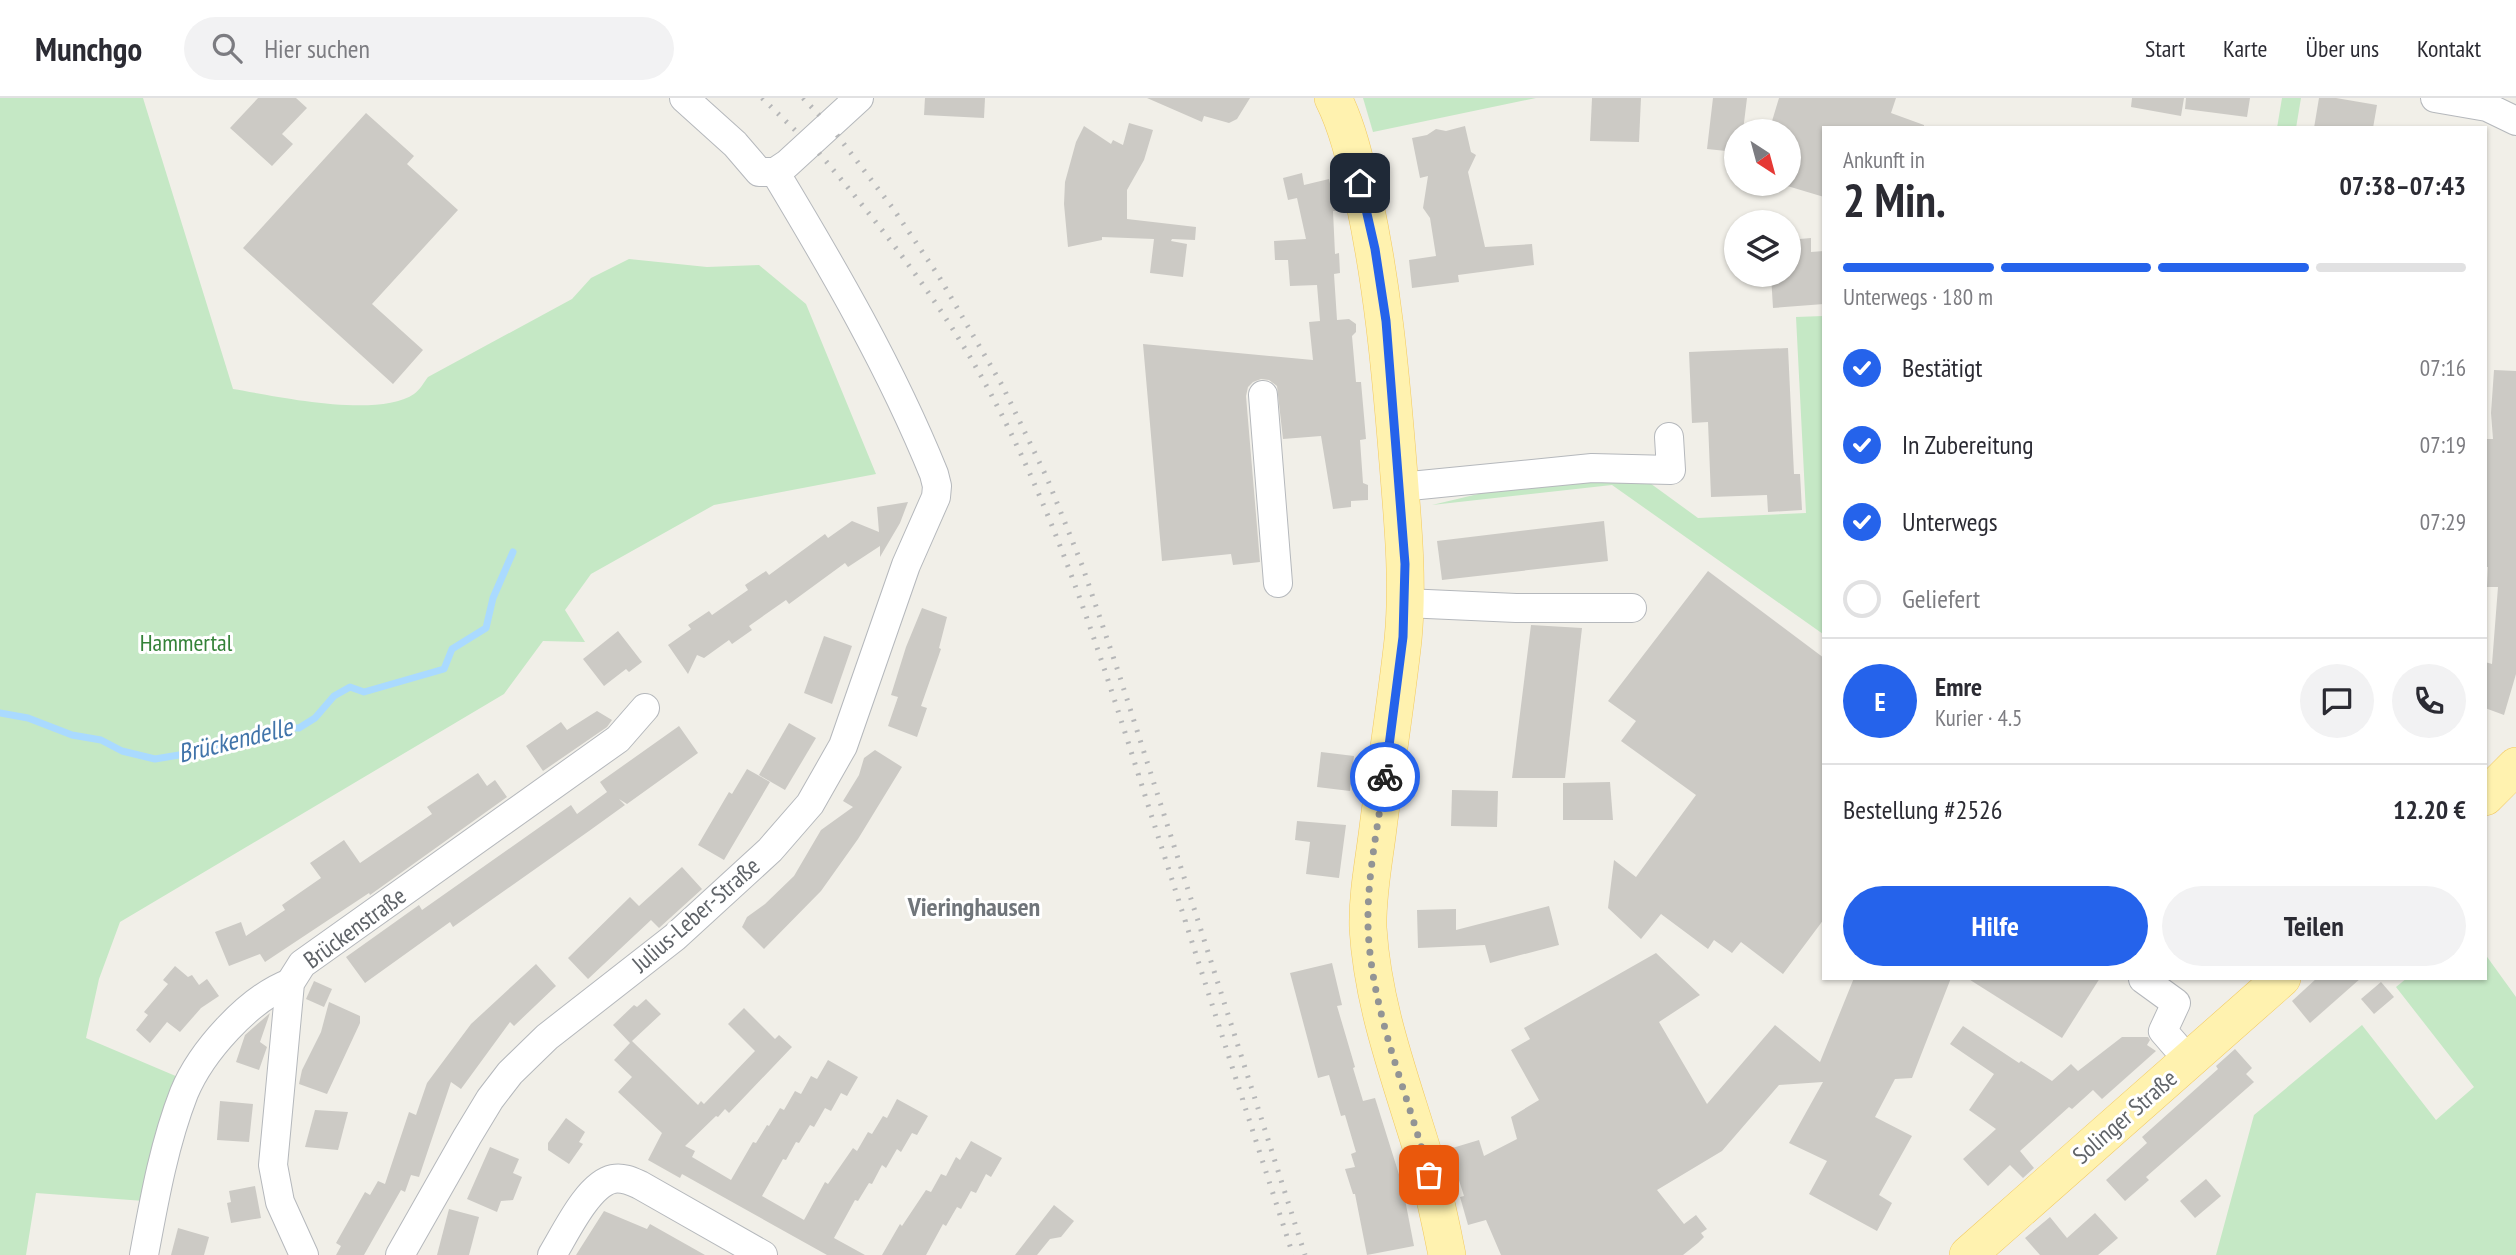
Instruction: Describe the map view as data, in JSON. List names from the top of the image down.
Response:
{
  "streets": {
    "main road": ["Solinger Straße"],
    "street": ["Julius-Leber-Straße", "Brückenstraße"]
  },
  "districts": ["Vieringhausen"],
  "water": ["Brückendelle"],
  "parks": ["Hammertal"],
  "north": "bottom right",
  "page": {
    "header": "Munchgo",
    "search": "Hier suchen",
    "nav": [
      "Start",
      "Karte",
      "Über uns",
      "Kontakt"
    ],
    "heading": ["2 Min.", "Ankunft in", "07:38–07:43"],
    "panel": [
      "Emre",
      "Kurier · 4.5",
      "Bestellung #2526",
      "12.20 €"
    ],
    "bar": "Unterwegs · 180 m",
    "list": [
      ["Bestätigt", "07:16"],
      ["In Zubereitung", "07:19"],
      ["Unterwegs", "07:29"],
      "Geliefert"
    ],
    "round": "E",
    "buttons": ["Hilfe", "Teilen"]
  }
}
